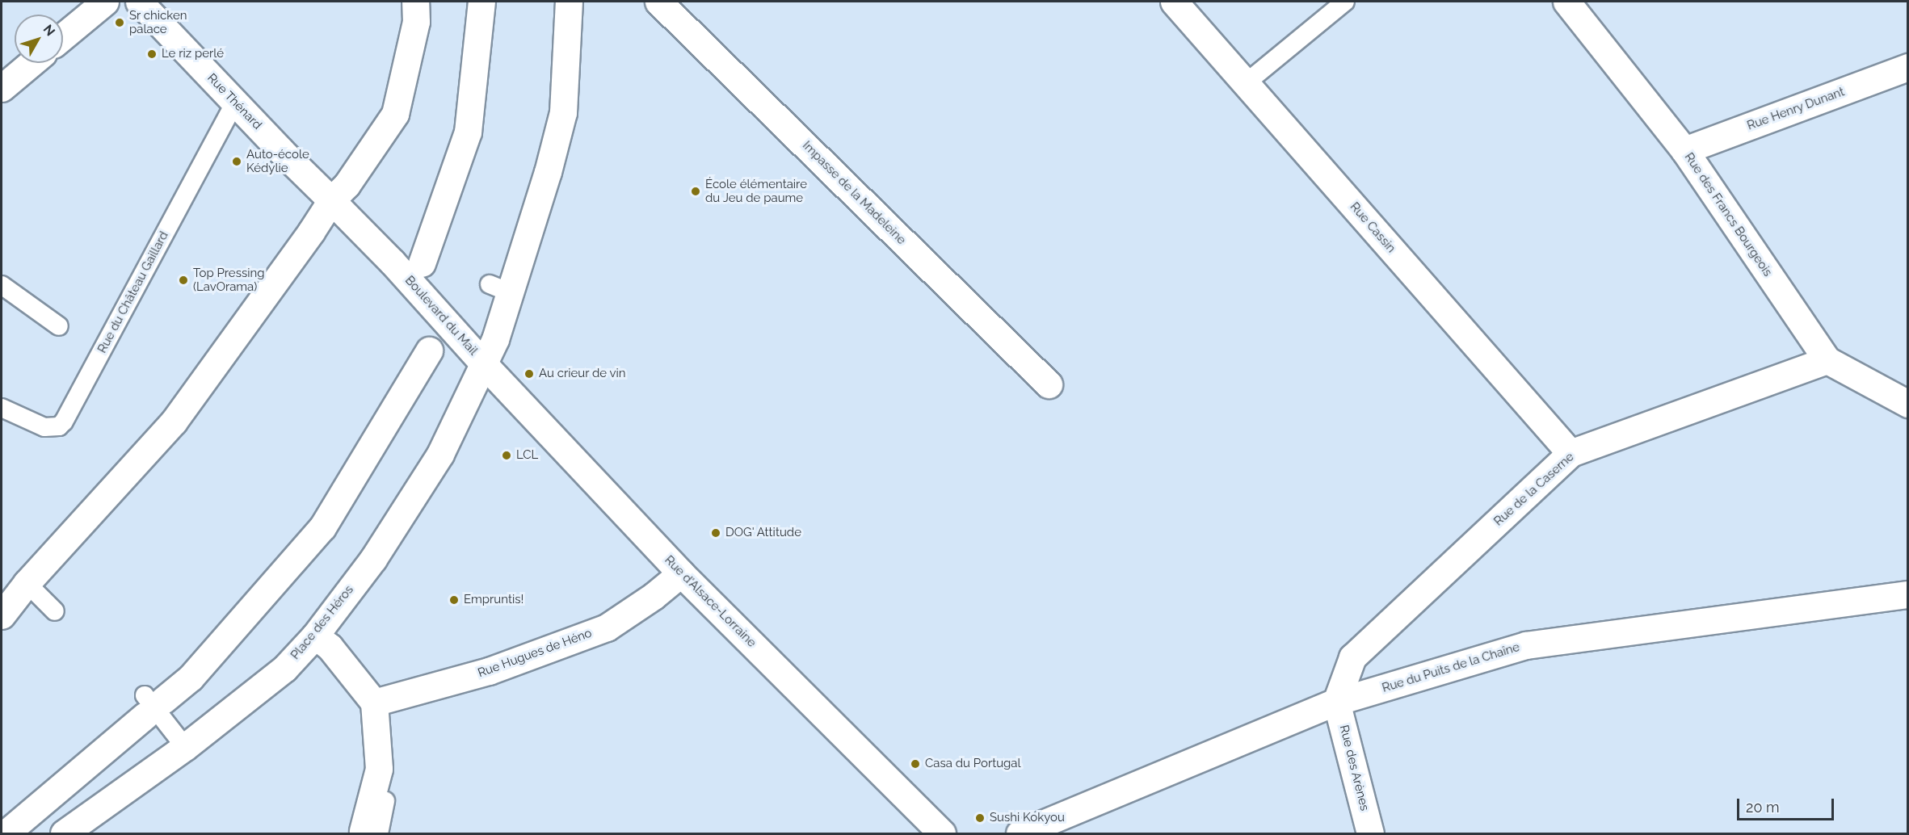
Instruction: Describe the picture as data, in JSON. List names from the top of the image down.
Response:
{
  "streets": {
    "street": [
      "Rue Thénard",
      "Rue Henry Dunant",
      "Impasse de la Madeleine",
      "Rue des Francs Bourgeois",
      "Rue Cassin",
      "Boulevard du Mail",
      "Rue de la Caserne",
      "Rue d'Alsace-Lorraine",
      "Place des Héros",
      "Rue Hugues de Héno",
      "Rue du Puits de la Chaîne",
      "Rue des Arènes"
    ],
    "lane": ["Rue du Château Gaillard"]
  },
  "crossings": [
    ["Rue Thénard", "Rue du Château Gaillard"],
    ["Rue Thénard", "Boulevard du Mail"],
    ["Rue Henry Dunant", "Rue des Francs Bourgeois"],
    ["Rue des Francs Bourgeois", "Rue de la Caserne"],
    ["Rue Cassin", "Rue de la Caserne"],
    ["Boulevard du Mail", "Rue d'Alsace-Lorraine"],
    ["Boulevard du Mail", "Place des Héros"],
    ["Rue de la Caserne", "Rue du Puits de la Chaîne"],
    ["Rue de la Caserne", "Rue des Arènes"],
    ["Rue d'Alsace-Lorraine", "Place des Héros"],
    ["Rue d'Alsace-Lorraine", "Rue Hugues de Héno"],
    ["Rue du Puits de la Chaîne", "Rue des Arènes"]
  ],
  "places": [
    "Sr chicken palace",
    "Le riz perlé",
    "Auto-école Kédylie",
    "École élémentaire du Jeu de paume",
    "Top Pressing (LavOrama)",
    "Au crieur de vin",
    "LCL",
    "DOG' Attitude",
    "Empruntis!",
    "Casa du Portugal",
    "Sushi Kokyou"
  ],
  "scale_bar": "20 m",
  "north": "top right"
}
